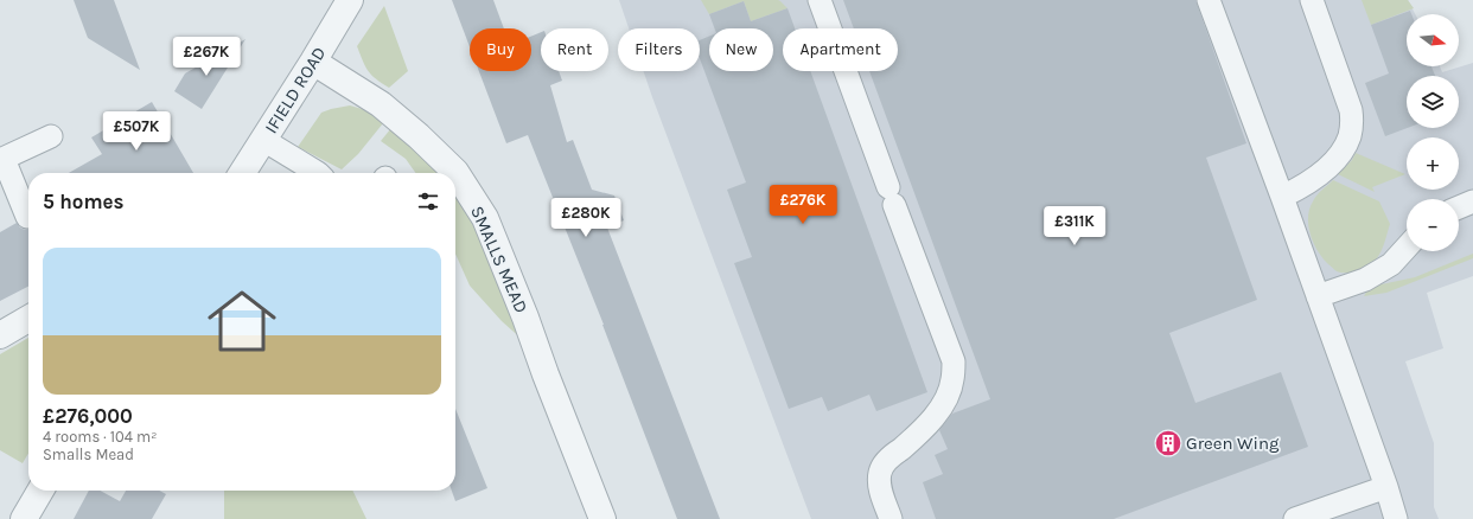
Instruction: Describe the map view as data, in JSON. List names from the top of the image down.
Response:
{
  "streets": {
    "street": ["IFIELD ROAD", "SMALLS MEAD"]
  },
  "crossings": [
    ["IFIELD ROAD", "SMALLS MEAD"]
  ],
  "places": {
    "building": ["Green Wing"]
  },
  "north": "right",
  "page": {
    "map_buttons": ["+", "−"],
    "chip": [
      "Buy",
      "Rent",
      "Filters",
      "New",
      "Apartment"
    ],
    "price": [
      "£267K",
      "£507K",
      "£276K",
      "£280K",
      "£311K"
    ],
    "heading": "5 homes",
    "list": [
      {
        "name": "£276,000",
        "note": "4 rooms · 104 m² · Smalls Mead"
      }
    ]
  }
}
